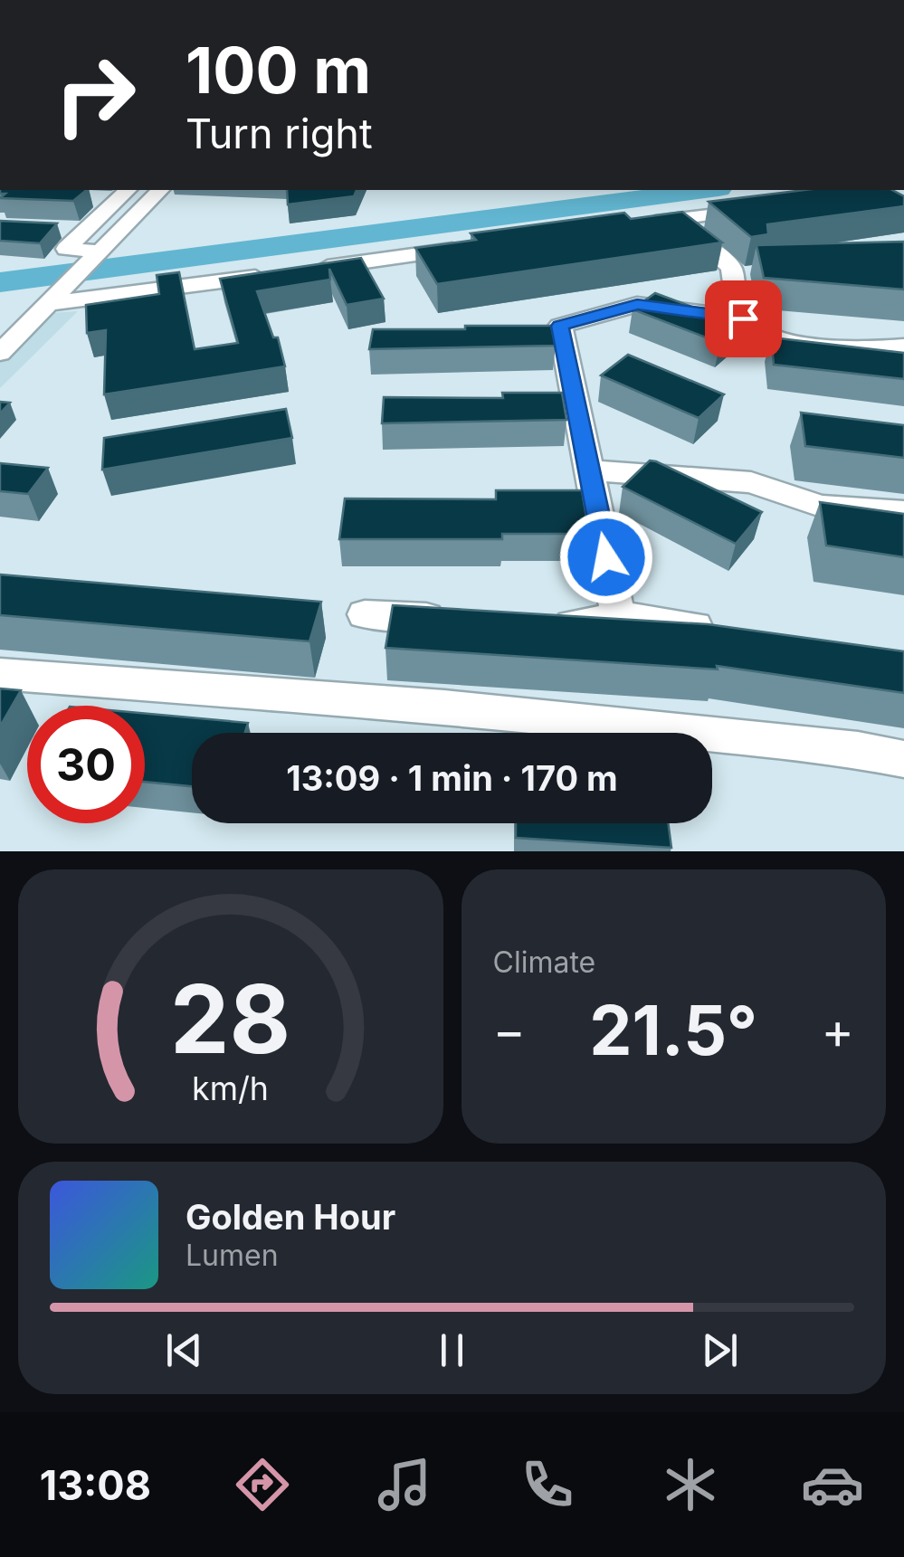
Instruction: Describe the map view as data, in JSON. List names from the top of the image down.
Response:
{
  "page": {
    "turn": ["100 m", "Turn right"],
    "limit": "30",
    "trip": "13:09 · 1 min · 170 m",
    "tile": "Climate",
    "heat": ["−", "21.5°", "+"],
    "song": ["Golden Hour", "Lumen"],
    "tabs": "13:08",
    "gauge": ["28", "km/h"]
  }
}
